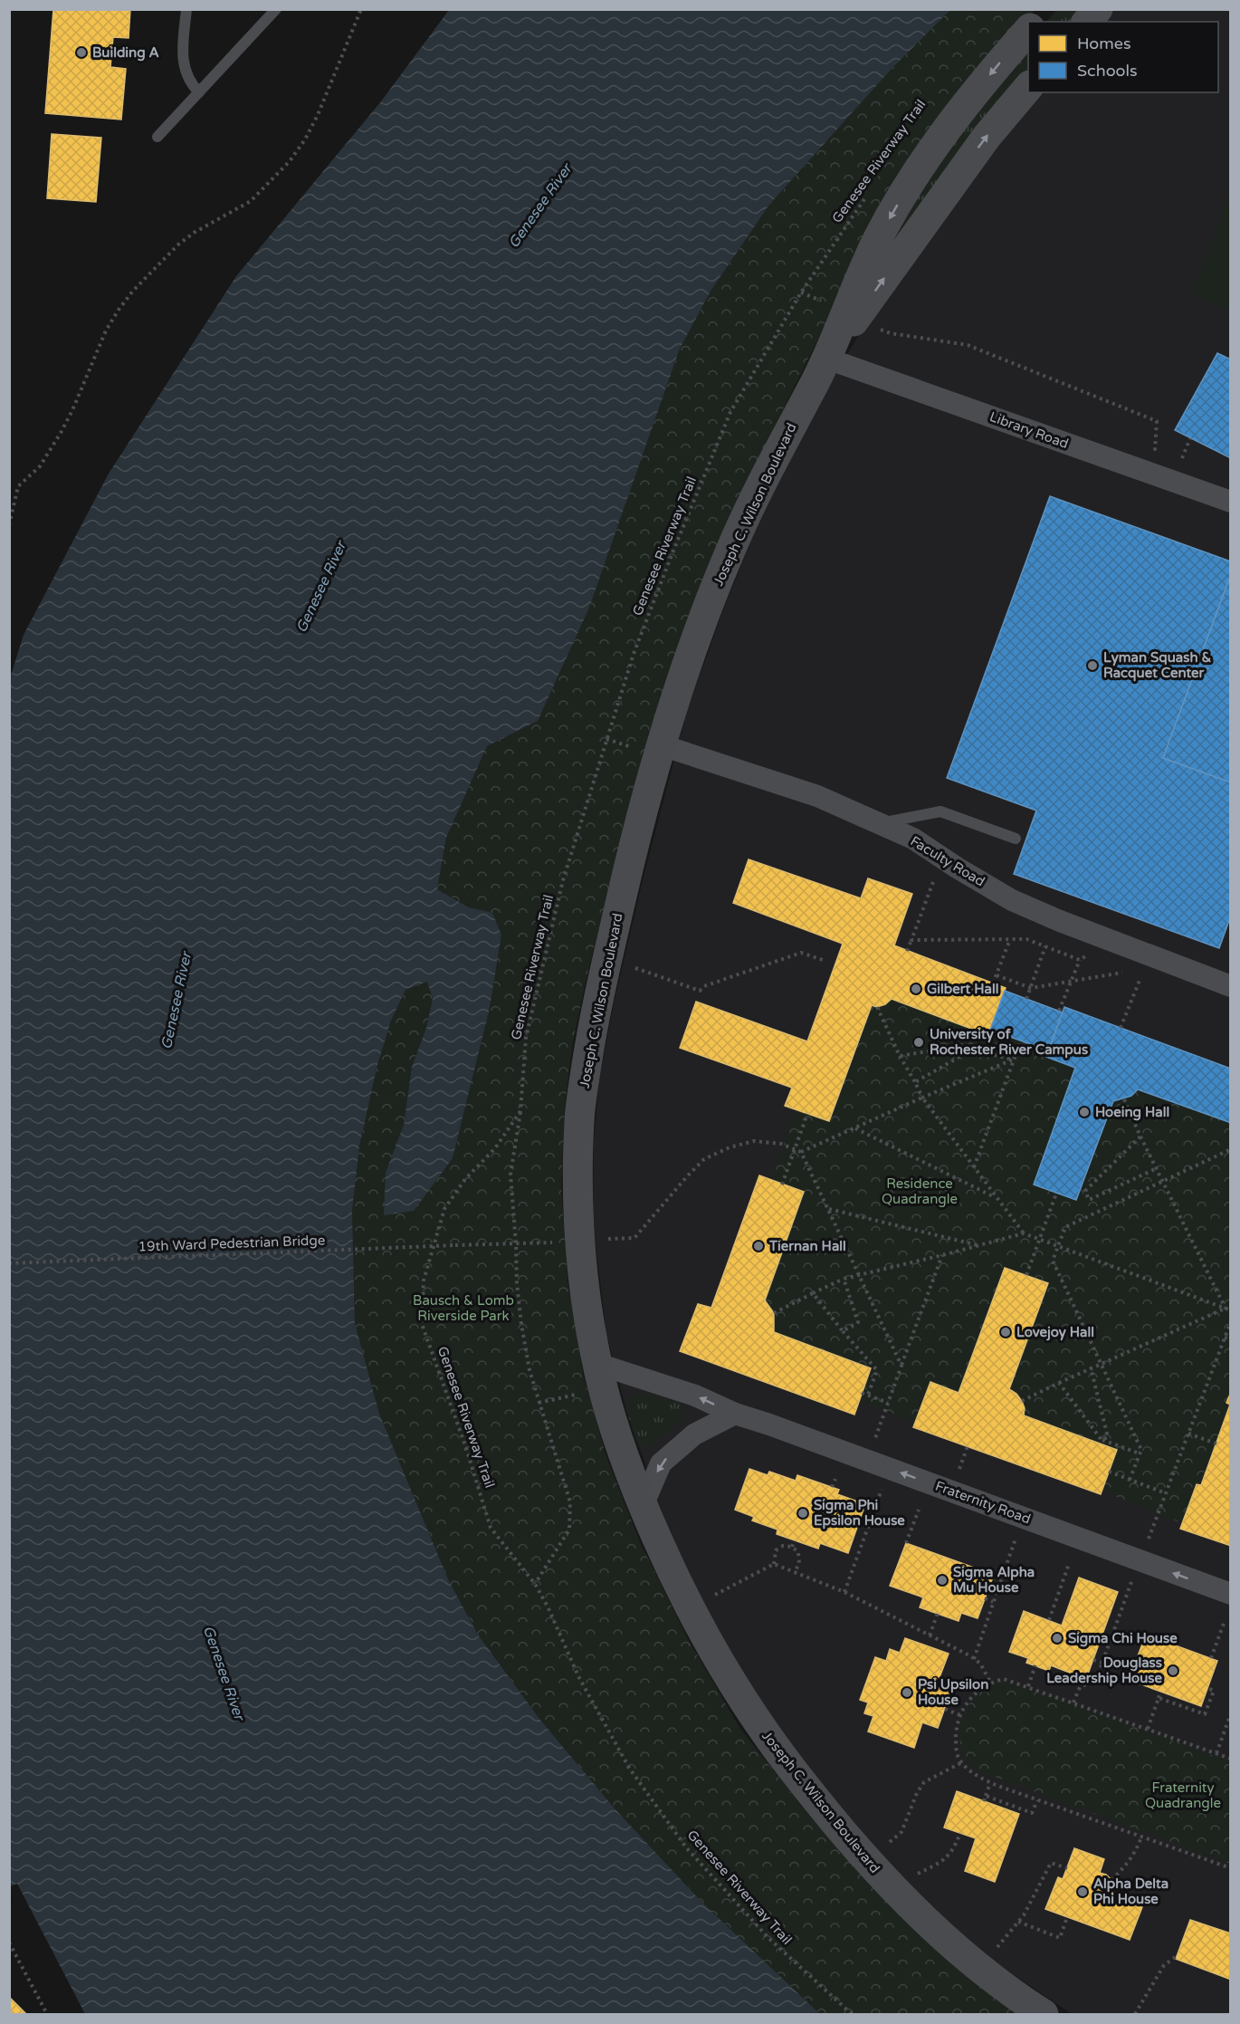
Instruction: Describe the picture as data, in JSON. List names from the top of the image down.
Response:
{
  "streets": {
    "street": [
      "Library Road",
      "Joseph C. Wilson Boulevard",
      "Faculty Road",
      "Fraternity Road"
    ],
    "path": ["Genesee Riverway Trail", "19th Ward Pedestrian Bridge"]
  },
  "crossings": [
    ["Library Road", "Joseph C. Wilson Boulevard"],
    ["Joseph C. Wilson Boulevard", "Faculty Road"],
    ["Joseph C. Wilson Boulevard", "Fraternity Road"]
  ],
  "one_way": ["Fraternity Road"],
  "water": ["Genesee River"],
  "parks": ["Residence Quadrangle", "Bausch & Lomb Riverside Park", "Fraternity Quadrangle"],
  "places": [
    "Building A",
    "Lyman Squash & Racquet Center",
    "Gilbert Hall",
    "University of Rochester River Campus",
    "Hoeing Hall",
    "Tiernan Hall",
    "Lovejoy Hall",
    "Sigma Phi Epsilon House",
    "Sigma Alpha Mu House",
    "Sigma Chi House",
    "Douglass Leadership House",
    "Psi Upsilon House",
    "Alpha Delta Phi House"
  ],
  "legend": ["Homes", "Schools"]
}
